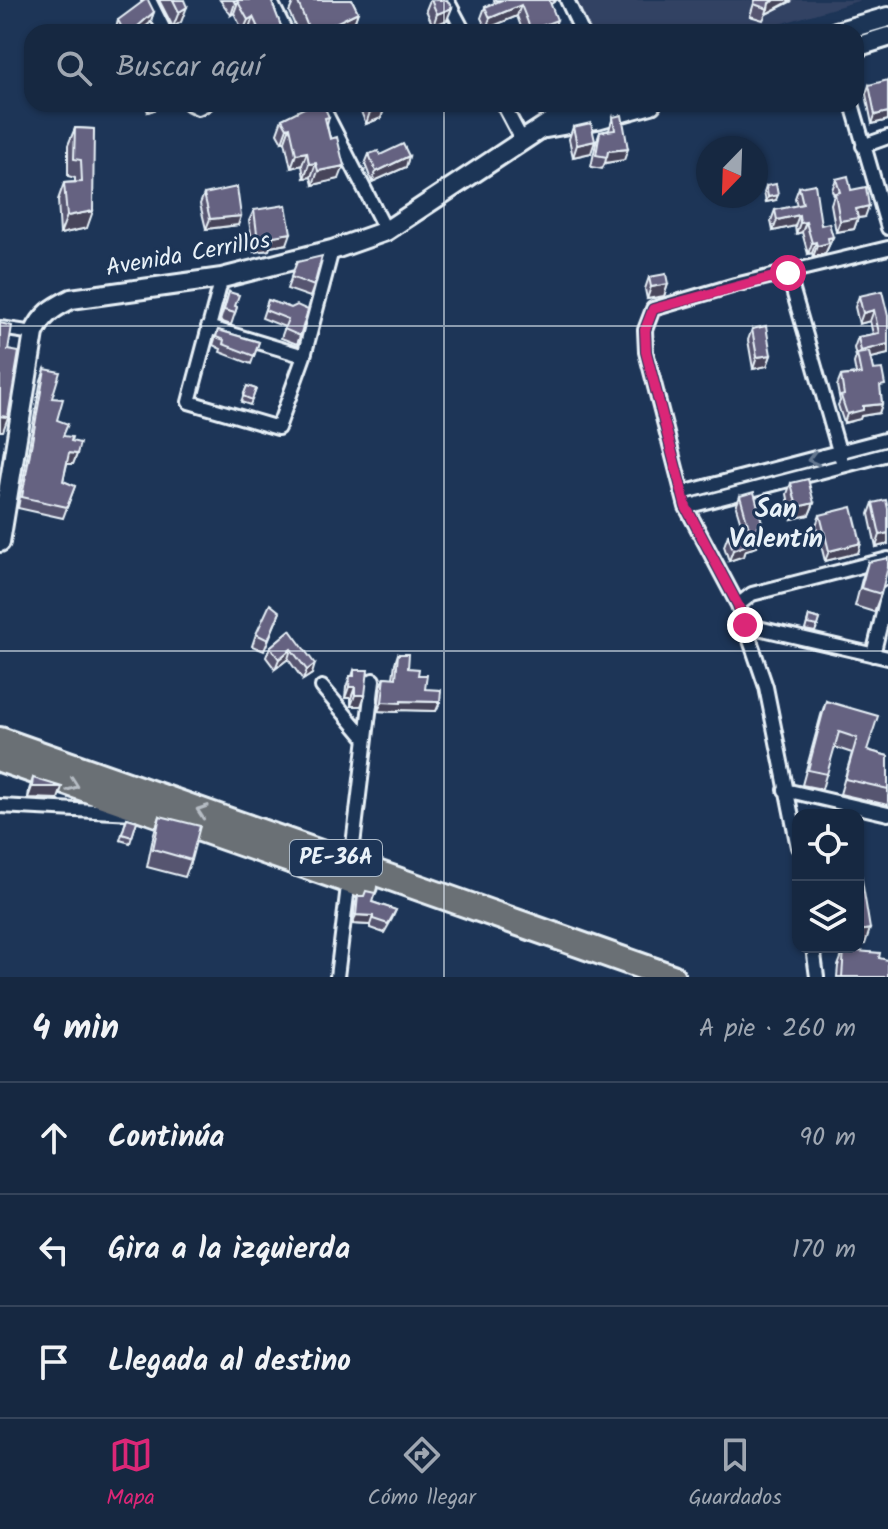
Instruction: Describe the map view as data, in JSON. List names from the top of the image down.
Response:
{
  "streets": {
    "highway": ["PE-36A"],
    "street": ["Avenida Cerrillos"]
  },
  "districts": ["San Valentín"],
  "north": "bottom left",
  "page": {
    "search": "Buscar aquí",
    "heading": ["4 min", "A pie · 260 m"],
    "list": [
      ["Continúa", "90 m"],
      ["Gira a la izquierda", "170 m"],
      "Llegada al destino"
    ],
    "nav": ["Mapa", "Cómo llegar", "Guardados"]
  }
}
